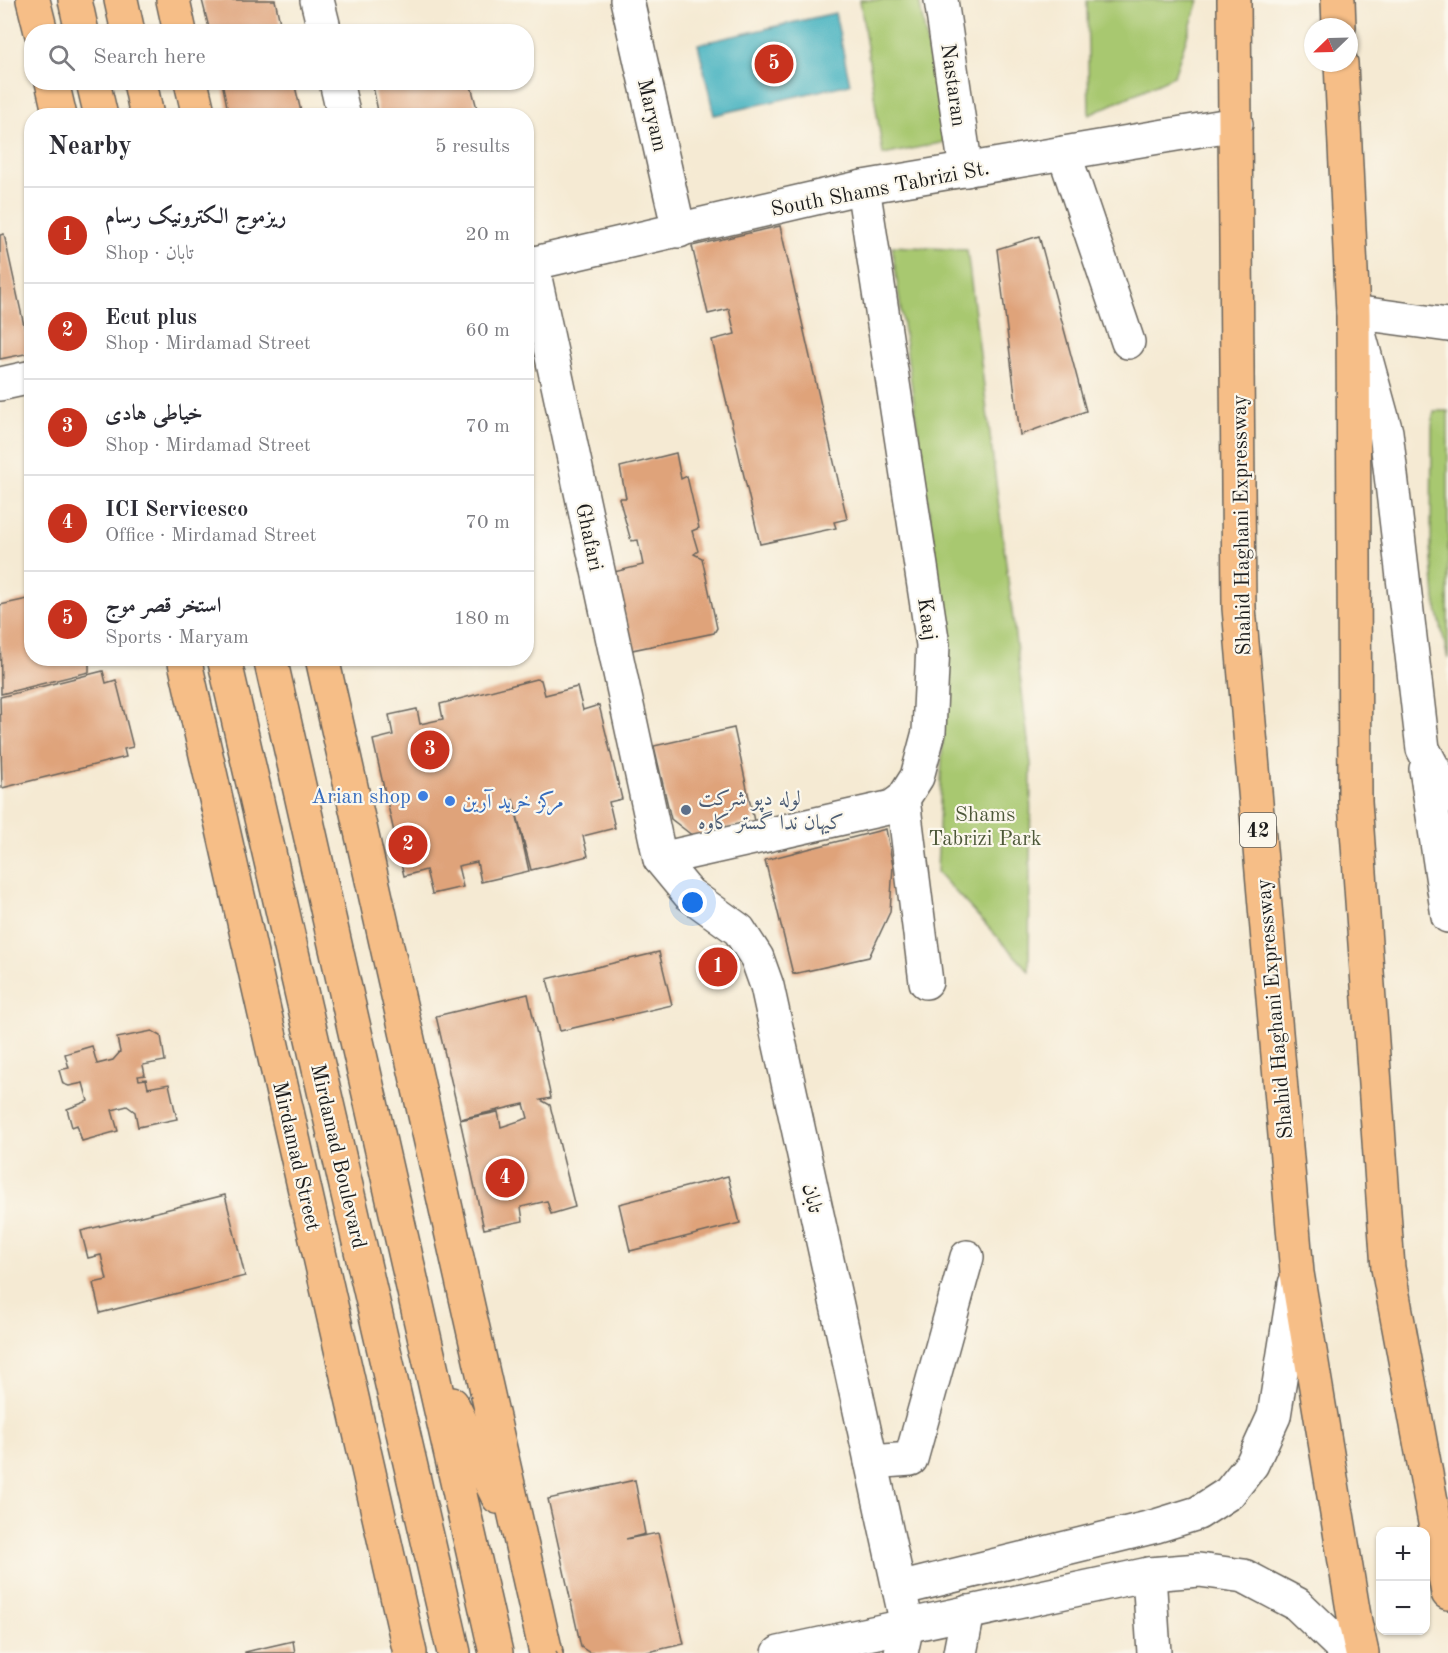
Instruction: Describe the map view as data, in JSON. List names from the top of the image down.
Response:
{
  "streets": {
    "main road": [
      "Shahid Haghani Expressway",
      "42",
      "Mirdamad Street",
      "Mirdamad Boulevard"
    ],
    "street": [
      "Nastaran",
      "Maryam",
      "South Shams Tabrizi St.",
      "Ghafari",
      "Kaaj",
      "تابان"
    ]
  },
  "crossings": [
    ["Nastaran", "South Shams Tabrizi St."],
    ["Maryam", "South Shams Tabrizi St."],
    ["South Shams Tabrizi St.", "Shahid Haghani Expressway"],
    ["South Shams Tabrizi St.", "Kaaj"],
    ["Ghafari", "تابان"]
  ],
  "parks": ["Shams Tabrizi Park"],
  "places": ["Arian shop", "مرکز خرید آرین", "لوله دپو شرکت کیهان ندا گستر کاوه"],
  "north": "bottom left",
  "page": {
    "search": "Search here",
    "pins": [
      "5",
      "3",
      "2",
      "1",
      "4"
    ],
    "heading": ["Nearby", "5 results"],
    "list": [
      {
        "mark": "1",
        "name": "ریزموج الکترونیک رسام",
        "note": "Shop · تابان",
        "value": "20 m"
      },
      {
        "mark": "2",
        "name": "Ecut plus",
        "note": "Shop · Mirdamad Street",
        "value": "60 m"
      },
      {
        "mark": "3",
        "name": "خیاطی هادی",
        "note": "Shop · Mirdamad Street",
        "value": "70 m"
      },
      {
        "mark": "4",
        "name": "ICI Servicesco",
        "note": "Office · Mirdamad Street",
        "value": "70 m"
      },
      {
        "mark": "5",
        "name": "استخر قصر موج",
        "note": "Sports · Maryam",
        "value": "180 m"
      }
    ],
    "map_buttons": ["+", "−"]
  }
}
